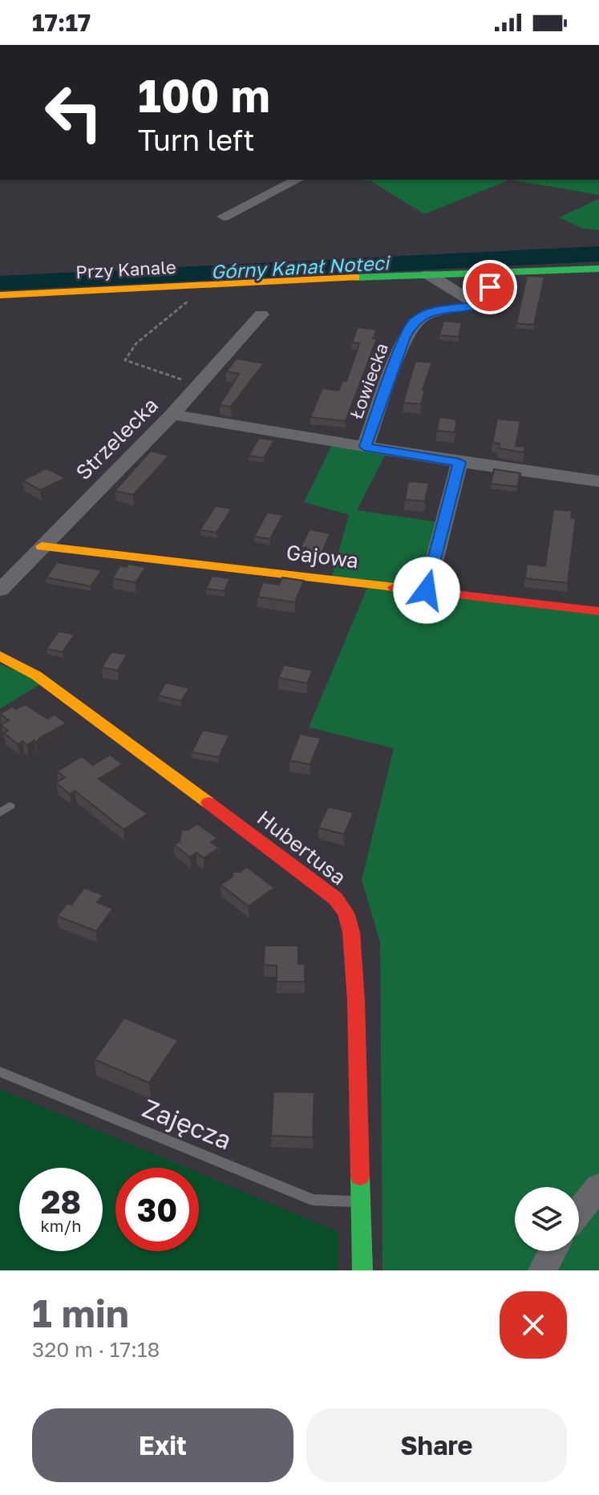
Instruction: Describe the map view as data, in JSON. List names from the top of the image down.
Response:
{
  "streets": {
    "street": [
      "Przy Kanale",
      "Łowiecka",
      "Strzelecka",
      "Gajowa",
      "Hubertusa"
    ],
    "lane": ["Zajęcza"]
  },
  "crossings": [
    ["Strzelecka", "Gajowa"],
    ["Hubertusa", "Zajęcza"]
  ],
  "water": ["Górny Kanał Noteci"],
  "page": {
    "status": "17:17",
    "turn": ["100 m", "Turn left"],
    "speed": "28 km/h",
    "limit": "30",
    "heading": ["1 min", "320 m · 17:18"],
    "buttons": ["Exit", "Share"]
  }
}
